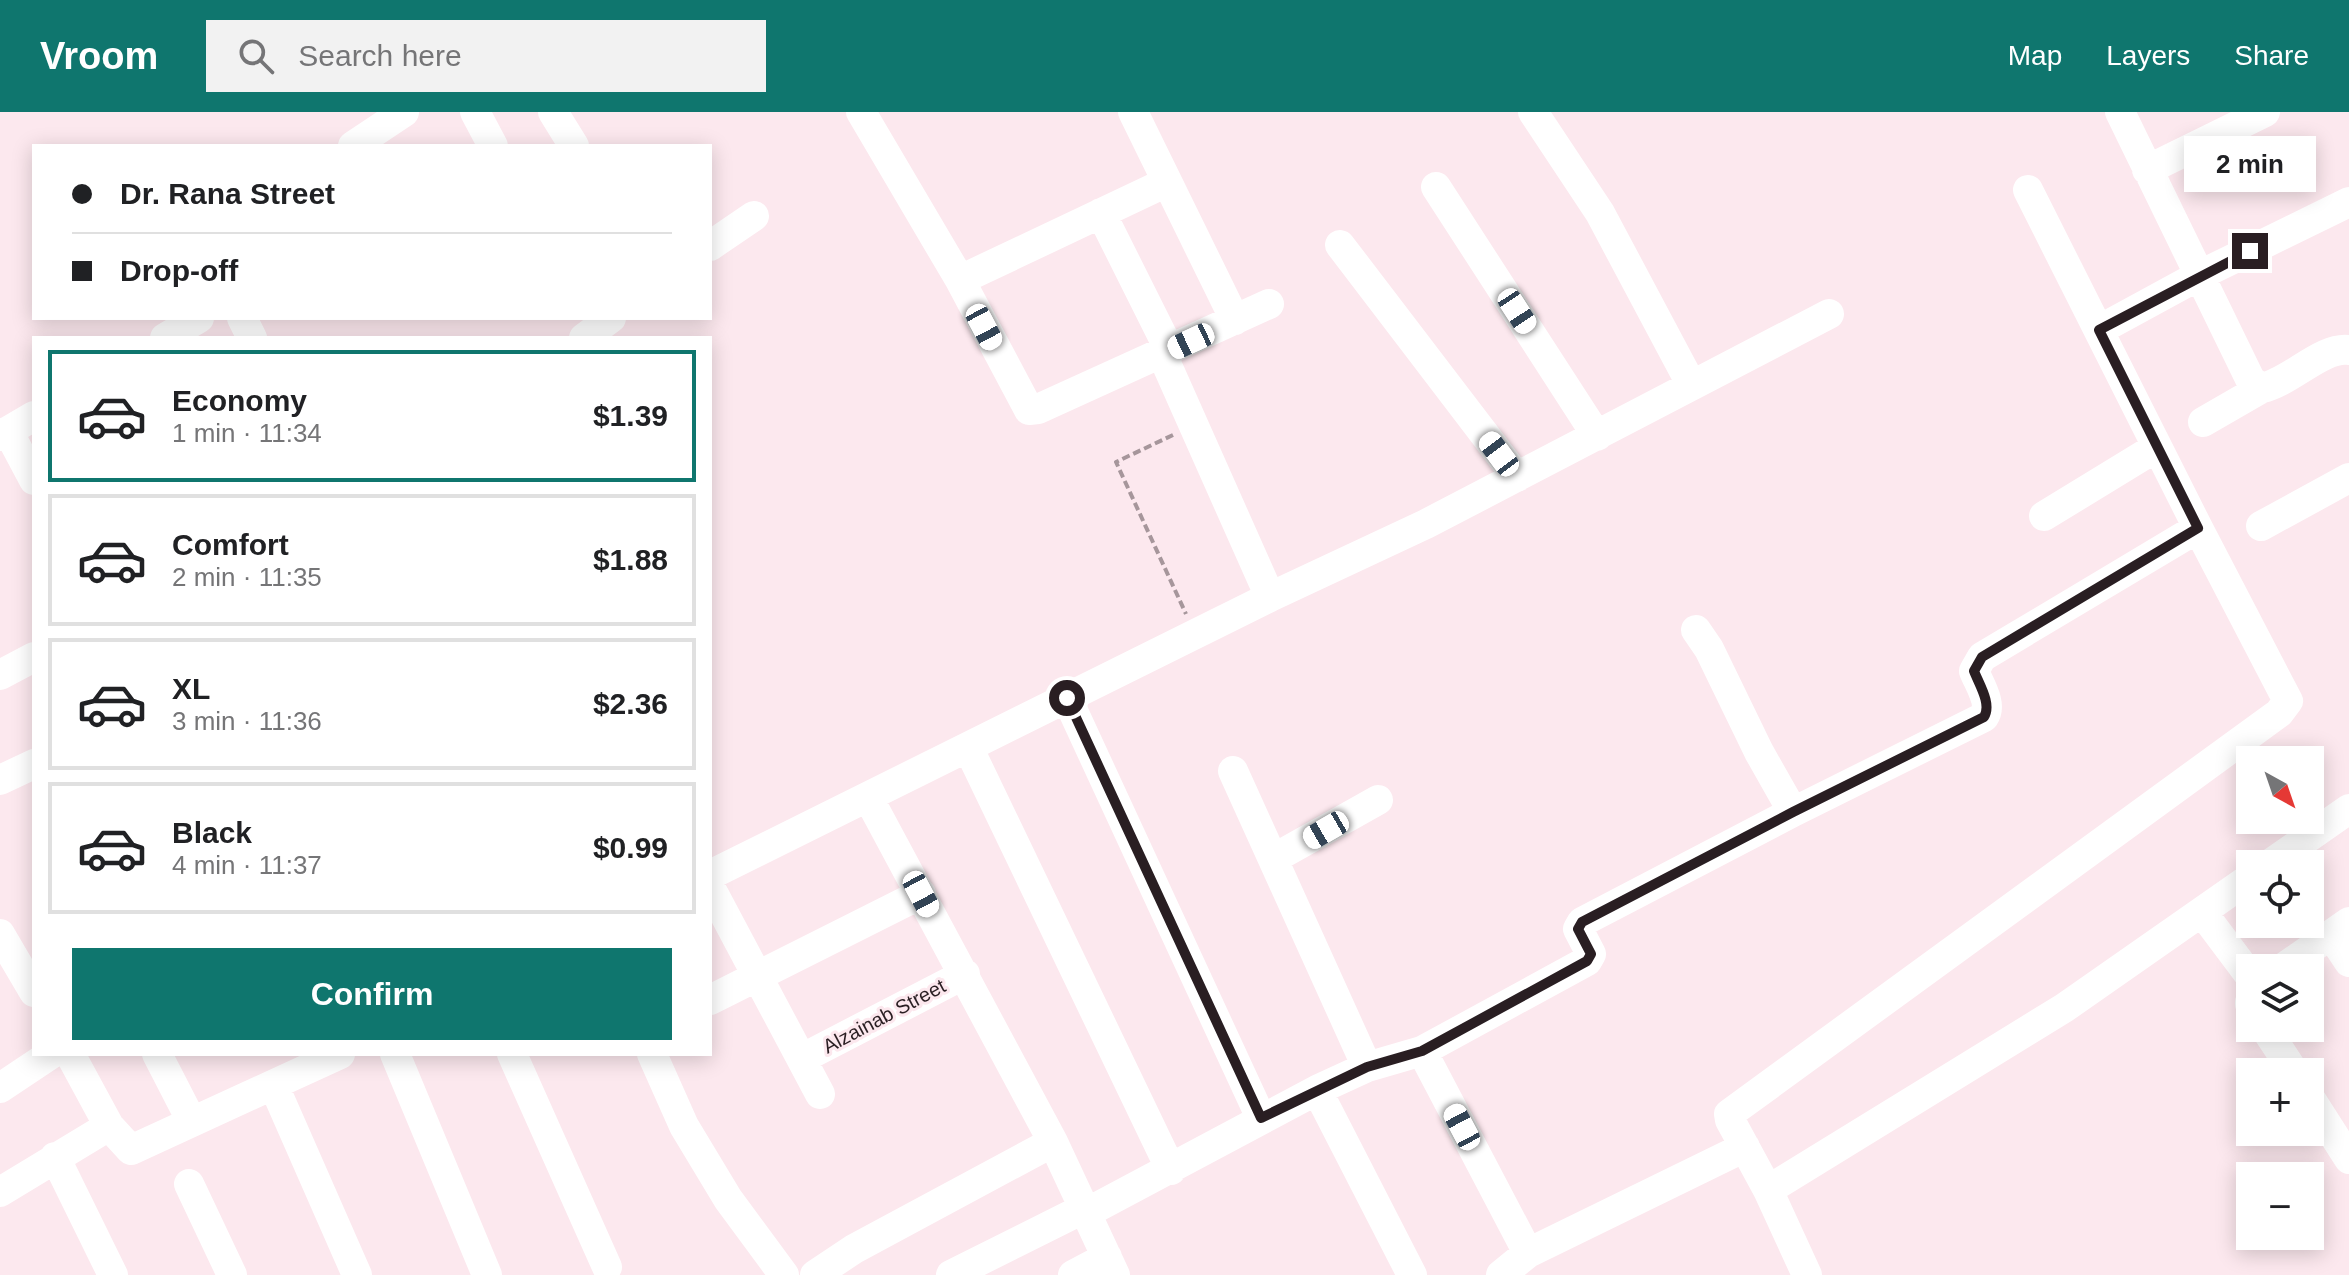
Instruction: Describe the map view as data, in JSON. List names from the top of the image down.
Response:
{
  "streets": {
    "street": ["Alzainab Street"]
  },
  "north": "bottom right",
  "page": {
    "header": "Vroom",
    "search": "Search here",
    "nav": ["Map", "Layers", "Share"],
    "bubble": "2 min",
    "banner": ["Dr. Rana Street", "Drop-off"],
    "list": [
      {
        "name": "Economy",
        "note": "1 min · 11:34",
        "value": "$1.39"
      },
      {
        "name": "Comfort",
        "note": "2 min · 11:35",
        "value": "$1.88"
      },
      {
        "name": "XL",
        "note": "3 min · 11:36",
        "value": "$2.36"
      },
      {
        "name": "Black",
        "note": "4 min · 11:37",
        "value": "$0.99"
      }
    ],
    "map_buttons": ["+", "−"],
    "buttons": "Confirm"
  }
}
